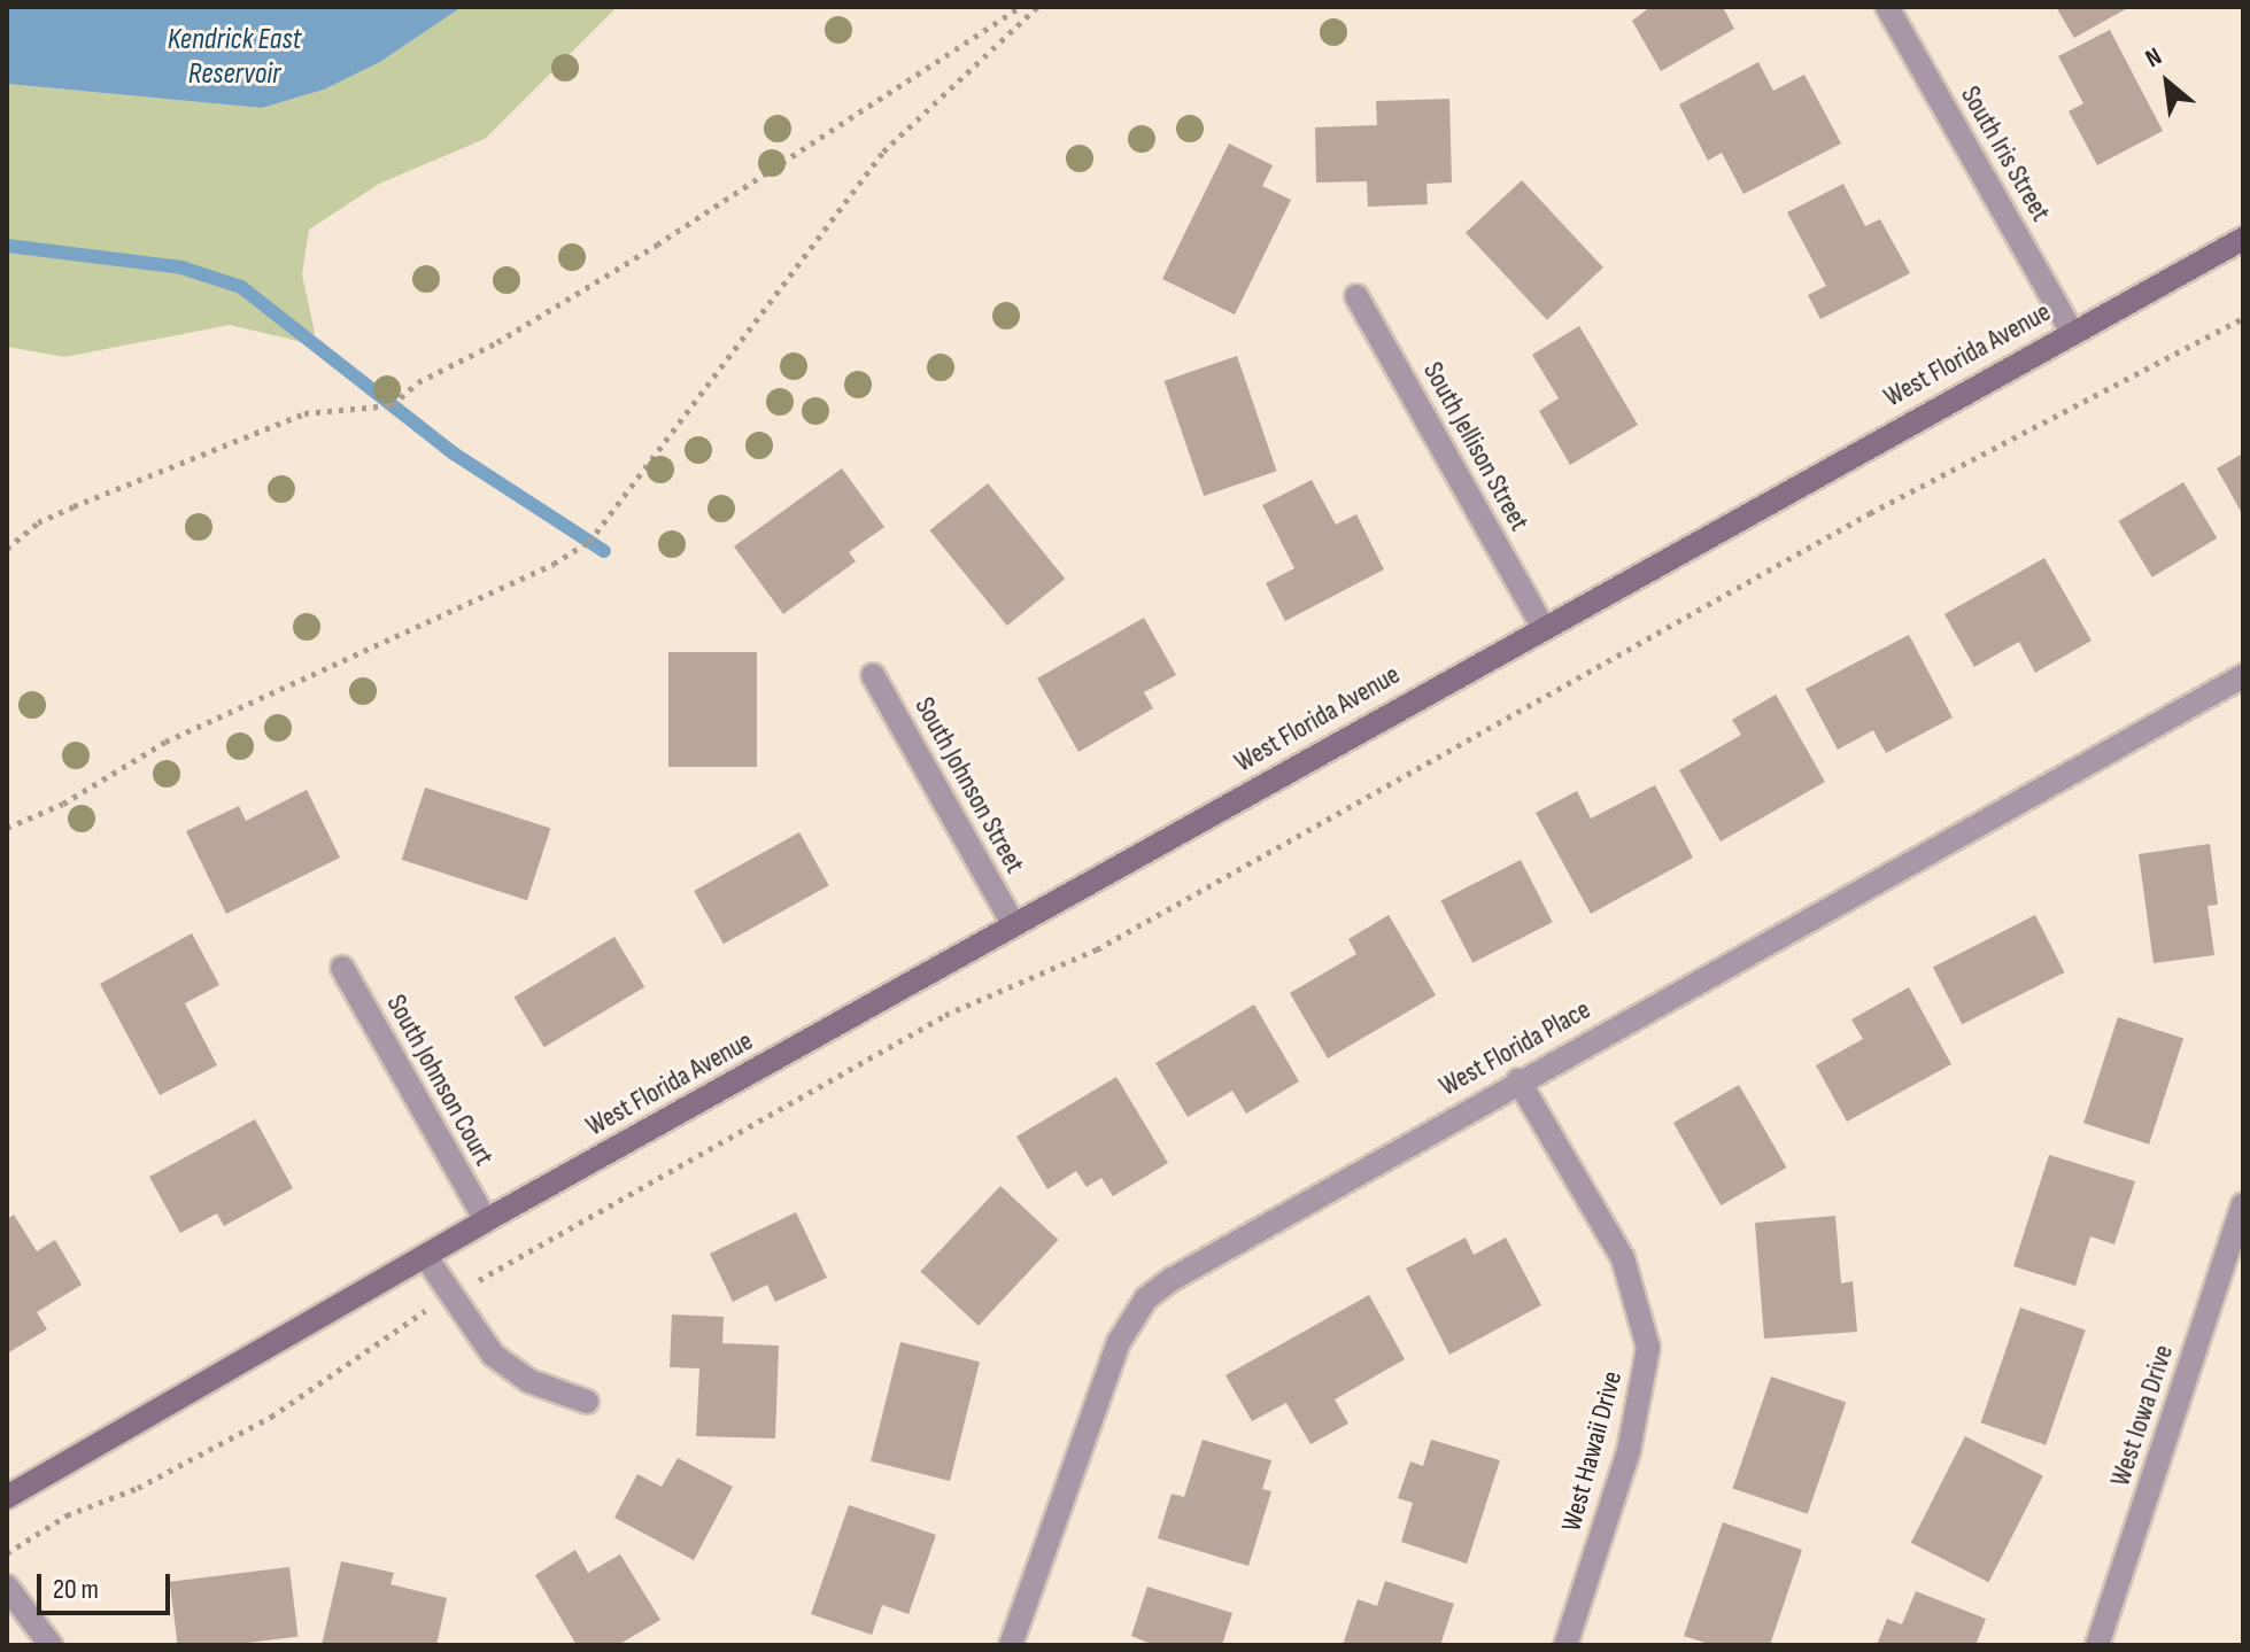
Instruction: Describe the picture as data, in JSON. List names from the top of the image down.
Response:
{
  "streets": {
    "street": [
      "South Iris Street",
      "West Florida Avenue",
      "South Jellison Street",
      "South Johnson Street",
      "West Florida Place",
      "South Johnson Court",
      "West Iowa Drive",
      "West Hawaii Drive"
    ]
  },
  "crossings": [
    ["South Iris Street", "West Florida Avenue"],
    ["West Florida Avenue", "South Jellison Street"],
    ["West Florida Avenue", "South Johnson Street"],
    ["West Florida Avenue", "South Johnson Court"],
    ["West Florida Place", "West Hawaii Drive"]
  ],
  "water": ["Kendrick East Reservoir"],
  "scale_bar": "20 m",
  "north": "top left"
}
